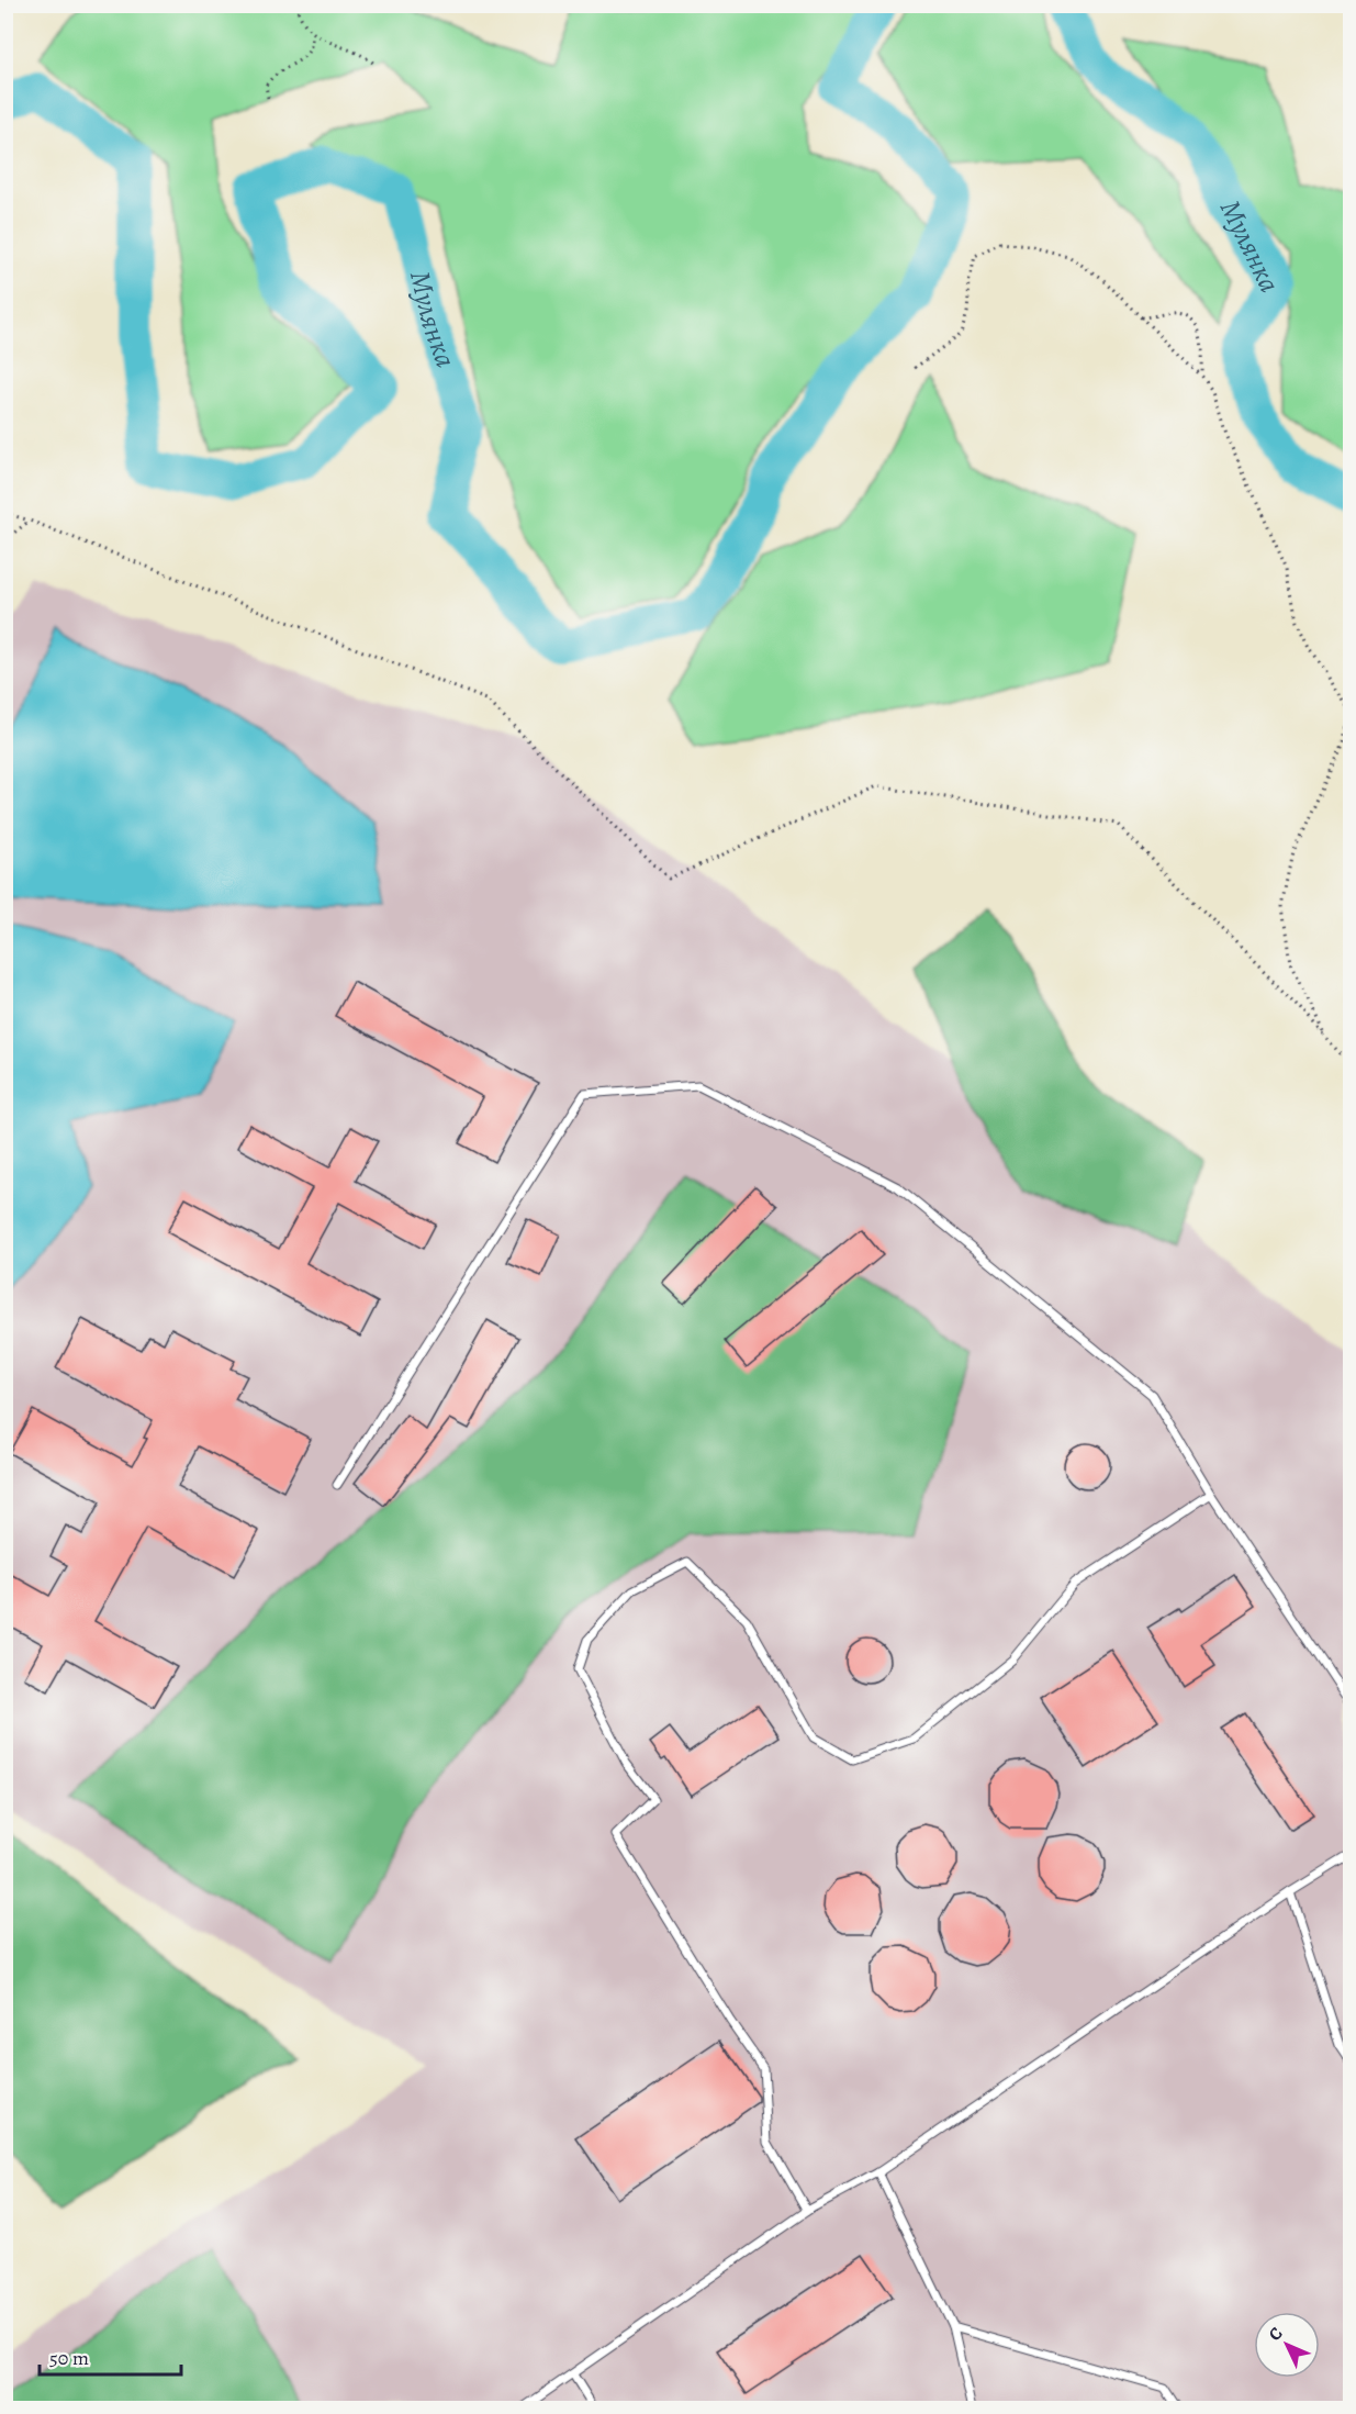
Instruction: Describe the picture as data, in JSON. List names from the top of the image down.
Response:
{
  "water": ["Мулянка"],
  "scale_bar": "50 m",
  "north": "top left"
}
